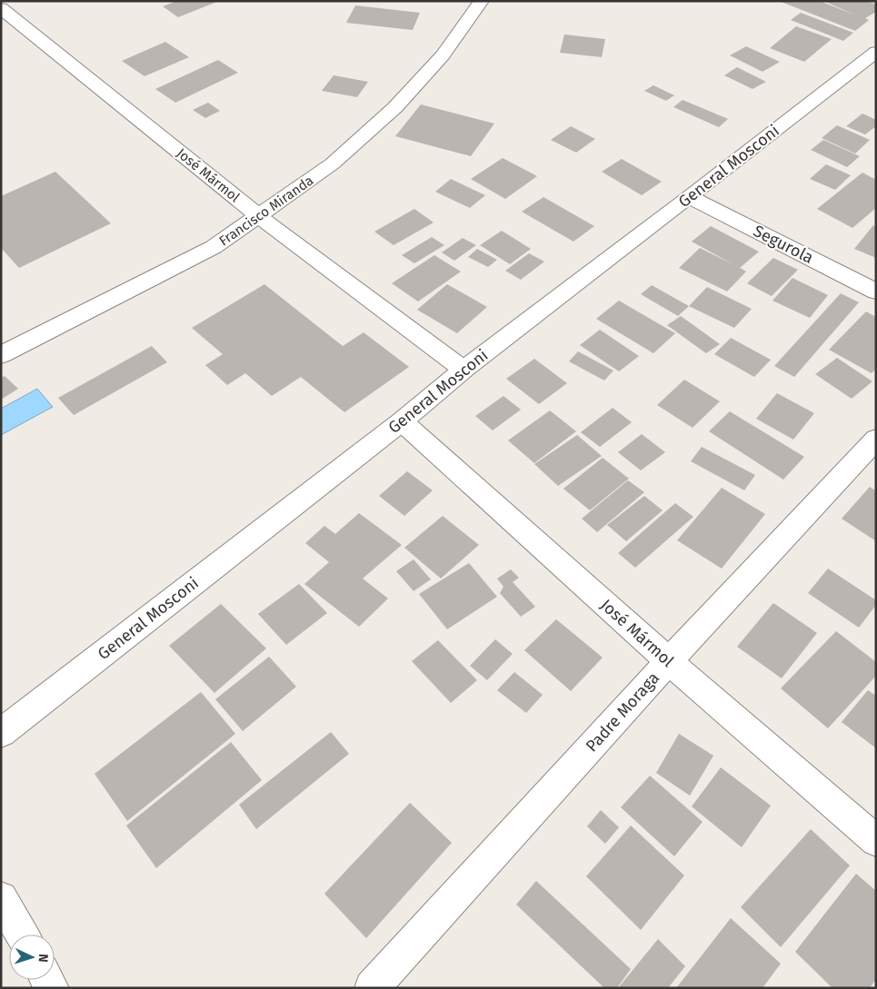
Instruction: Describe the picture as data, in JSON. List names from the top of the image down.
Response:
{
  "streets": {
    "street": [
      "General Mosconi",
      "José Mármol",
      "Francisco Miranda",
      "Segurola",
      "Padre Moraga"
    ]
  },
  "crossings": [
    ["General Mosconi", "José Mármol"],
    ["General Mosconi", "Segurola"],
    ["José Mármol", "Francisco Miranda"],
    ["José Mármol", "Padre Moraga"]
  ],
  "north": "right"
}
